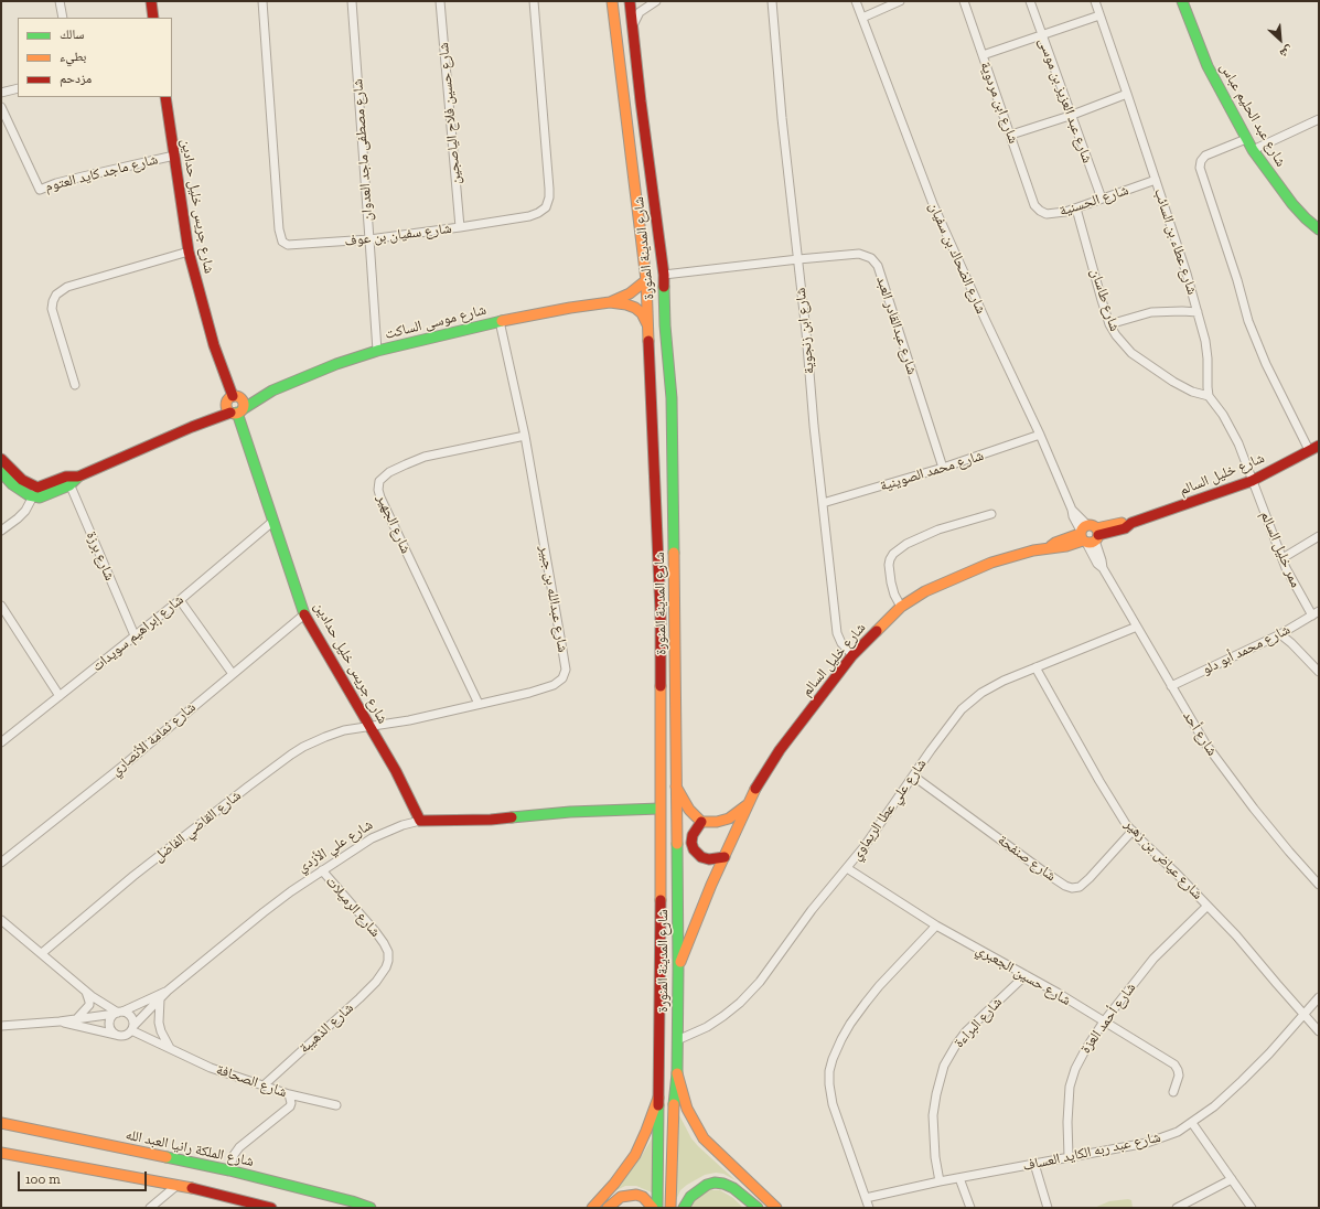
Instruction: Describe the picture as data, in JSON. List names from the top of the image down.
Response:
{
  "streets": {
    "main road": [
      "شارع عبد الحليم عباس",
      "شارع جريس خليل حدادين",
      "شارع المدينة المنورة",
      "شارع موسى الساكت",
      "شارع خليل السالم",
      "شارع علي الأزدي",
      "شارع الملكة رانيا العبد الله"
    ],
    "street": [
      "شارع عبد العزيز بن موسى",
      "شارع ابن مردوية",
      "شارع حسين فلاح الياصجين",
      "شارع مصطفى ماجد العدوان",
      "شارع ماجد كايد العتوم",
      "شارع الحسنية",
      "شارع سفيان بن عوف",
      "شارع عطاء بن السائب",
      "شارع الضحاك بن سفيان",
      "شارع طاسان",
      "شارع عبدالقادر العبد",
      "شارع ابن زنجوية",
      "شارع محمد الصوينية",
      "شارع الجهير",
      "ممر خليل السالم",
      "شارع برزة",
      "شارع عبدالله بن جبير",
      "شارع إبراهيم سويدات",
      "شارع محمد أبو دلو",
      "شارع أحد",
      "شارع ثمامة الأنصاري",
      "شارع علي عطا الريماوي",
      "شارع القاضي الفاضل",
      "شارع صنفحة",
      "شارع عياض بن زهير",
      "شارع الرميلات",
      "شارع حسين الجعبري",
      "شارع أحمد العزة",
      "شارع البراءة",
      "شارع الذهيبة",
      "شارع الصحافة",
      "شارع عبد ربه الكايد العساف"
    ]
  },
  "crossings": [
    ["شارع عبد العزيز بن موسى", "شارع الحسنية"],
    ["شارع ابن مردوية", "شارع الحسنية"],
    ["شارع حسين فلاح الياصجين", "شارع سفيان بن عوف"],
    ["شارع مصطفى ماجد العدوان", "شارع سفيان بن عوف"],
    ["شارع مصطفى ماجد العدوان", "شارع موسى الساكت"],
    ["شارع ماجد كايد العتوم", "شارع جريس خليل حدادين"],
    ["شارع الحسنية", "شارع عطاء بن السائب"],
    ["شارع الحسنية", "شارع طاسان"],
    ["شارع جريس خليل حدادين", "شارع موسى الساكت"],
    ["شارع جريس خليل حدادين", "شارع عبدالله بن جبير"],
    ["شارع جريس خليل حدادين", "شارع إبراهيم سويدات"],
    ["شارع جريس خليل حدادين", "شارع ثمامة الأنصاري"],
    ["شارع جريس خليل حدادين", "شارع القاضي الفاضل"],
    ["شارع جريس خليل حدادين", "شارع علي الأزدي"],
    ["شارع عطاء بن السائب", "شارع طاسان"],
    ["شارع المدينة المنورة", "شارع موسى الساكت"],
    ["شارع المدينة المنورة", "شارع عبدالقادر العبد"],
    ["شارع المدينة المنورة", "شارع خليل السالم"],
    ["شارع المدينة المنورة", "شارع علي عطا الريماوي"],
    ["شارع المدينة المنورة", "شارع علي الأزدي"],
    ["شارع الضحاك بن سفيان", "شارع محمد الصوينية"],
    ["شارع الضحاك بن سفيان", "شارع خليل السالم"],
    ["شارع الضحاك بن سفيان", "شارع أحد"],
    ["شارع موسى الساكت", "شارع برزة"],
    ["شارع موسى الساكت", "شارع عبدالله بن جبير"],
    ["شارع عبدالقادر العبد", "شارع ابن زنجوية"],
    ["شارع عبدالقادر العبد", "شارع محمد الصوينية"],
    ["شارع ابن زنجوية", "شارع محمد الصوينية"],
    ["شارع ابن زنجوية", "شارع خليل السالم"],
    ["شارع خليل السالم", "ممر خليل السالم"],
    ["شارع خليل السالم", "شارع أحد"],
    ["شارع الجهير", "شارع عبدالله بن جبير"],
    ["ممر خليل السالم", "شارع محمد أبو دلو"],
    ["شارع برزة", "شارع إبراهيم سويدات"],
    ["شارع عبدالله بن جبير", "شارع القاضي الفاضل"],
    ["شارع محمد أبو دلو", "شارع أحد"],
    ["شارع أحد", "شارع علي عطا الريماوي"],
    ["شارع علي عطا الريماوي", "شارع صنفحة"],
    ["شارع علي عطا الريماوي", "شارع عياض بن زهير"],
    ["شارع علي عطا الريماوي", "شارع حسين الجعبري"],
    ["شارع علي الأزدي", "شارع الرميلات"],
    ["شارع علي الأزدي", "شارع الصحافة"],
    ["شارع صنفحة", "شارع عياض بن زهير"],
    ["شارع عياض بن زهير", "شارع أحمد العزة"],
    ["شارع عياض بن زهير", "شارع عبد ربه الكايد العساف"],
    ["شارع الرميلات", "شارع الذهيبة"],
    ["شارع حسين الجعبري", "شارع أحمد العزة"],
    ["شارع حسين الجعبري", "شارع البراءة"],
    ["شارع أحمد العزة", "شارع عبد ربه الكايد العساف"],
    ["شارع البراءة", "شارع عبد ربه الكايد العساف"],
    ["شارع الذهيبة", "شارع الصحافة"]
  ],
  "legend": ["سالك", "بطيء", "مزدحم"],
  "scale_bar": "100 m",
  "north": "bottom right"
}
